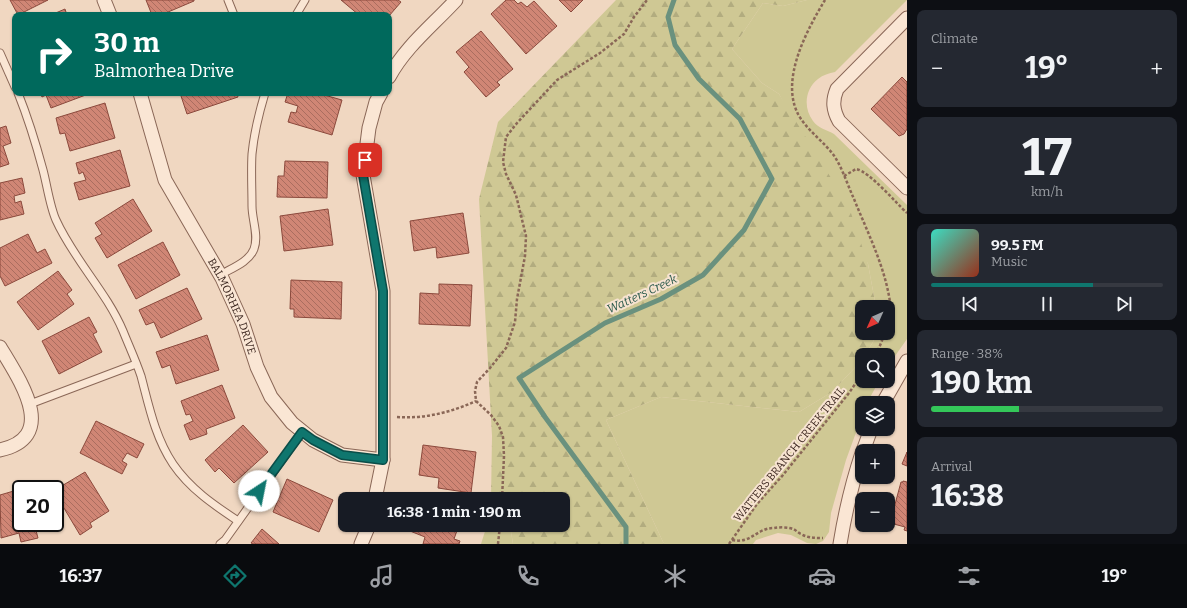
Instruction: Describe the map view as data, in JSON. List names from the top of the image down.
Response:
{
  "streets": {
    "street": ["BALMORHEA DRIVE"],
    "path": ["WATTERS BRANCH CREEK TRAIL"]
  },
  "water": ["Watters Creek"],
  "north": "bottom left",
  "page": {
    "tile": [
      "Climate",
      ["17", "km/h"],
      ["Range · 38%", "190 km"],
      ["Arrival", "16:38"]
    ],
    "turn": ["30 m", "Balmorhea Drive"],
    "heat": ["−", "19°", "+"],
    "song": ["99.5 FM", "Music"],
    "map_buttons": ["+", "−"],
    "limit": "20",
    "trip": "16:38 · 1 min · 190 m",
    "tabs": ["16:37", "19°"]
  }
}
